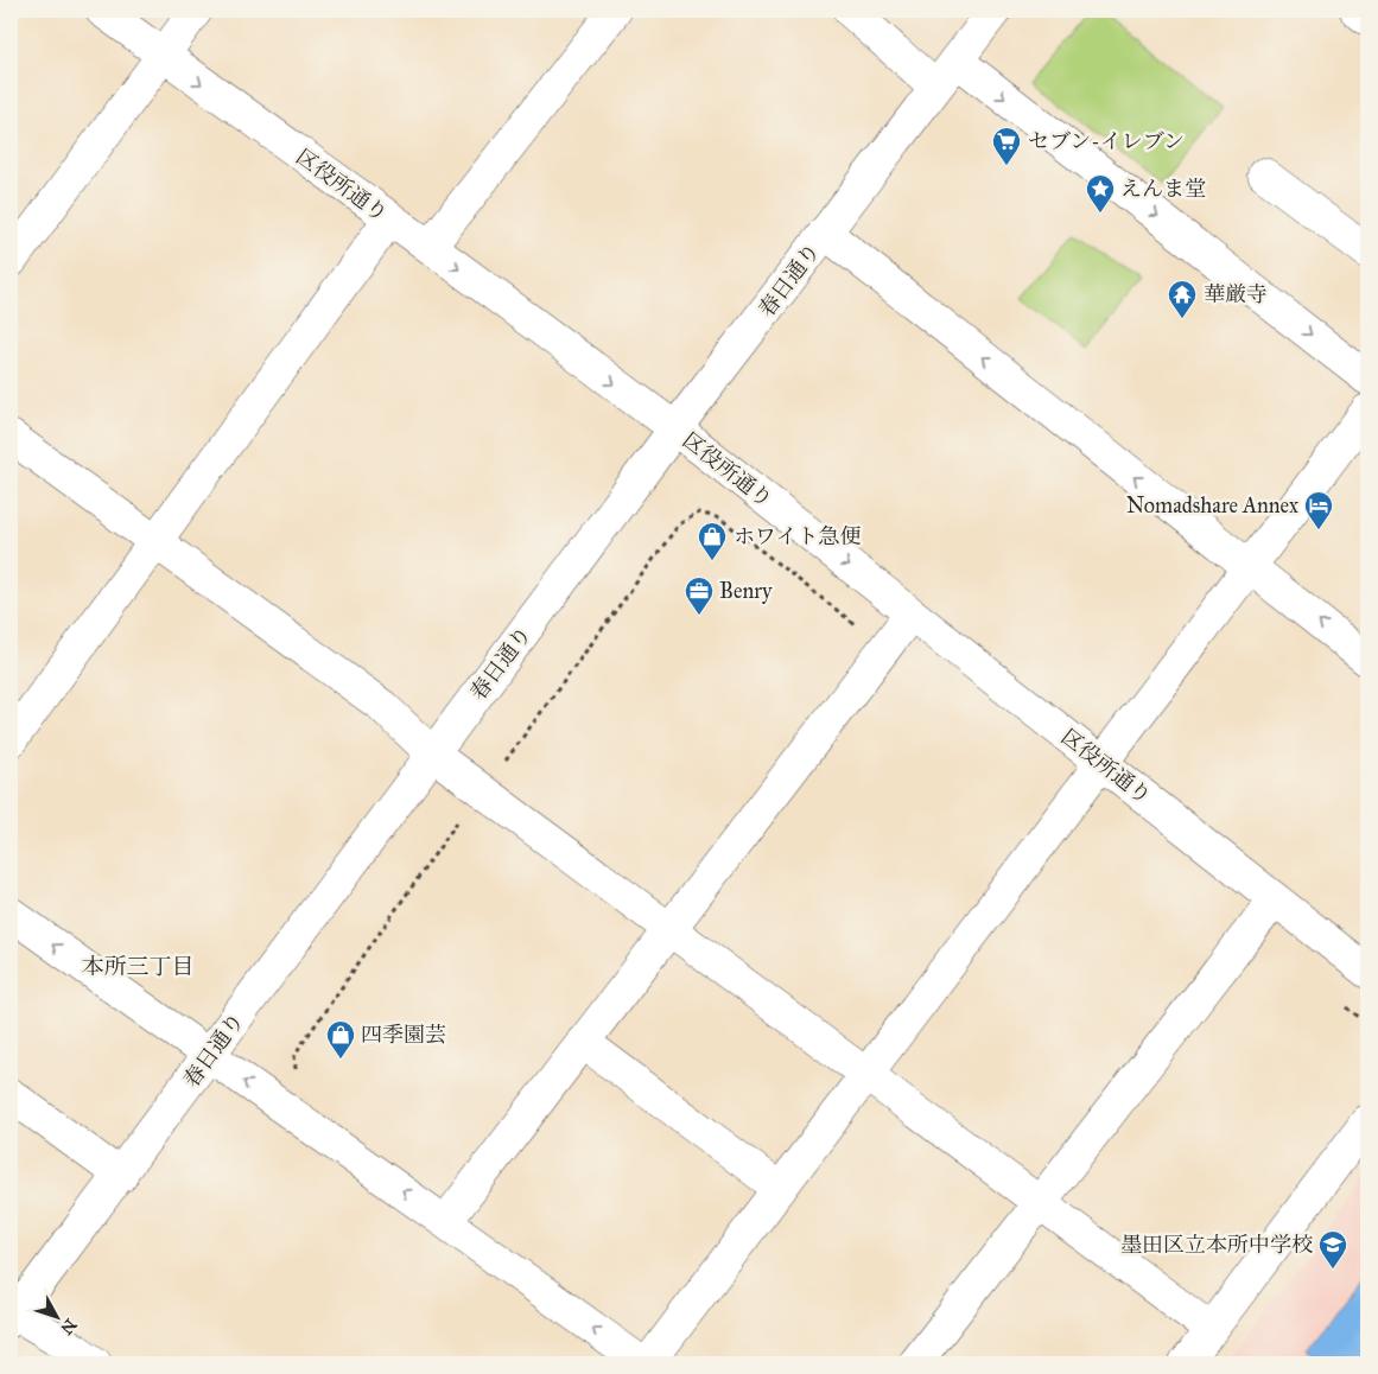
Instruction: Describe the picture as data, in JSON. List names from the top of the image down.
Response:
{
  "streets": {
    "street": ["区役所通り", "春日通り"]
  },
  "crossings": [
    ["区役所通り", "春日通り"]
  ],
  "districts": ["本所三丁目"],
  "places": {
    "supermarket": ["セブン-イレブン"],
    "place": ["えんま堂"],
    "temple": ["華厳寺"],
    "hotel": ["Nomadshare Annex"],
    "shop": ["ホワイト急便", "四季園芸"],
    "office": ["Benry"],
    "school or university": ["墨田区立本所中学校"]
  },
  "north": "bottom right"
}
